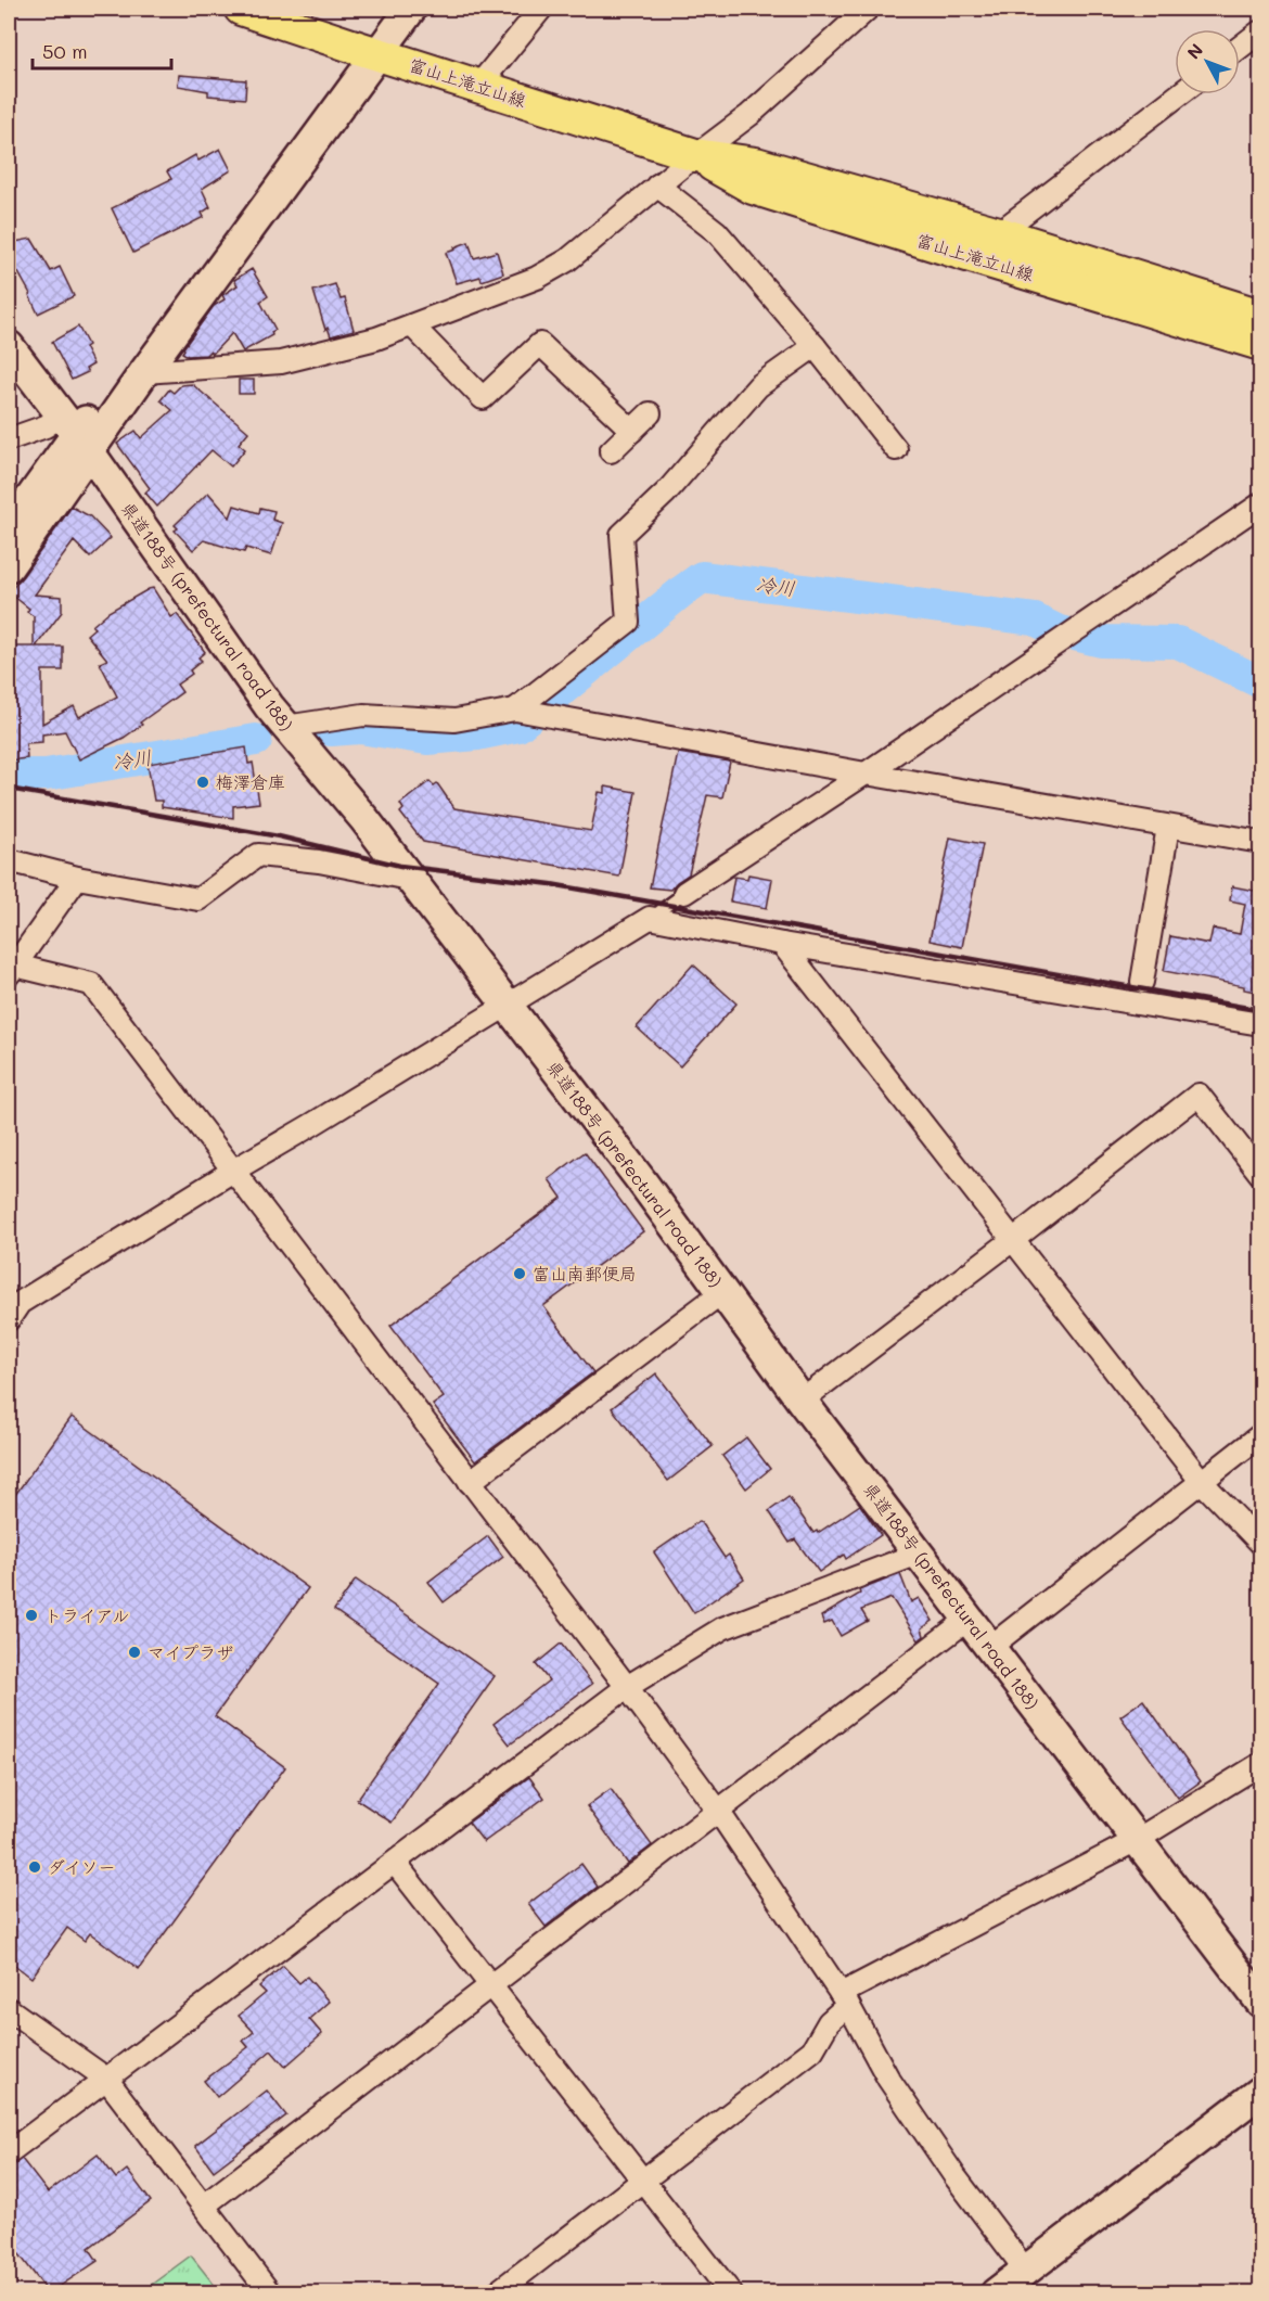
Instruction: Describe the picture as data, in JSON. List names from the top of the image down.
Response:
{
  "streets": {
    "main road": ["富山上滝立山線", "県道188号 (prefectural road 188)"]
  },
  "water": ["冷川"],
  "places": [
    "梅澤倉庫",
    "富山南郵便局",
    "トライアル",
    "マイプラザ",
    "ダイソー"
  ],
  "scale_bar": "50 m",
  "north": "top left"
}
